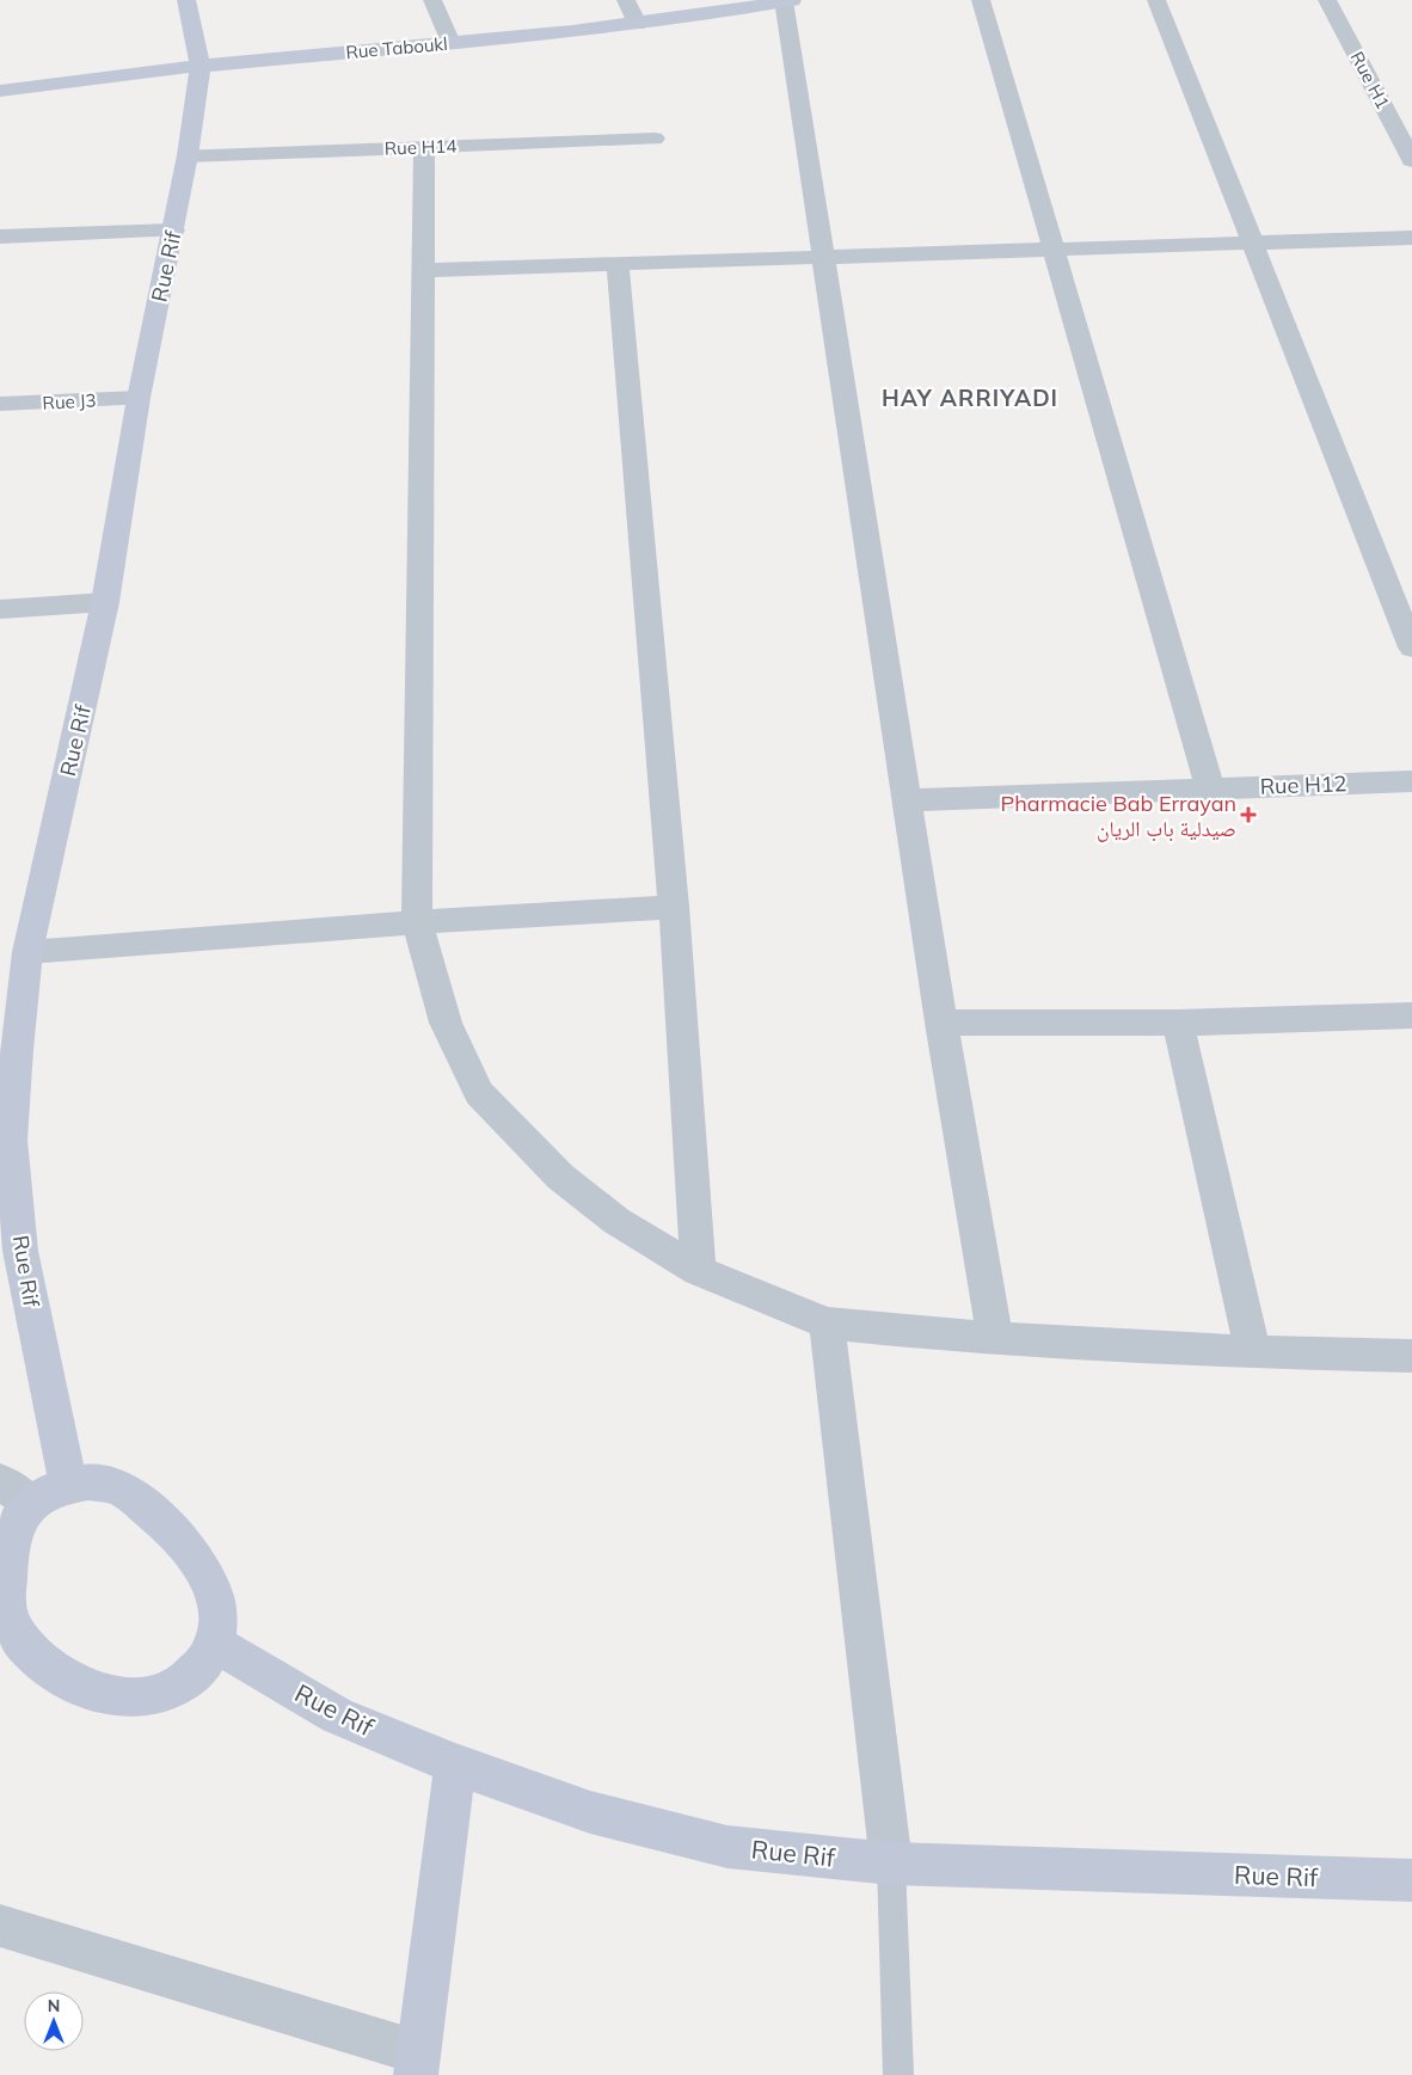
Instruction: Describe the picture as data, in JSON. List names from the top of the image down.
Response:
{
  "streets": {
    "street": [
      "Rue Taboukl",
      "Rue H1",
      "Rue H14",
      "Rue Rif",
      "Rue J3",
      "Rue H12"
    ]
  },
  "crossings": [
    ["Rue Taboukl", "Rue Rif"],
    ["Rue H14", "Rue Rif"],
    ["Rue Rif", "Rue J3"]
  ],
  "districts": ["HAY ARRIYADI"],
  "places": {
    "health": ["Pharmacie Bab Errayan صيدلية باب الريان"]
  },
  "north": "top"
}
